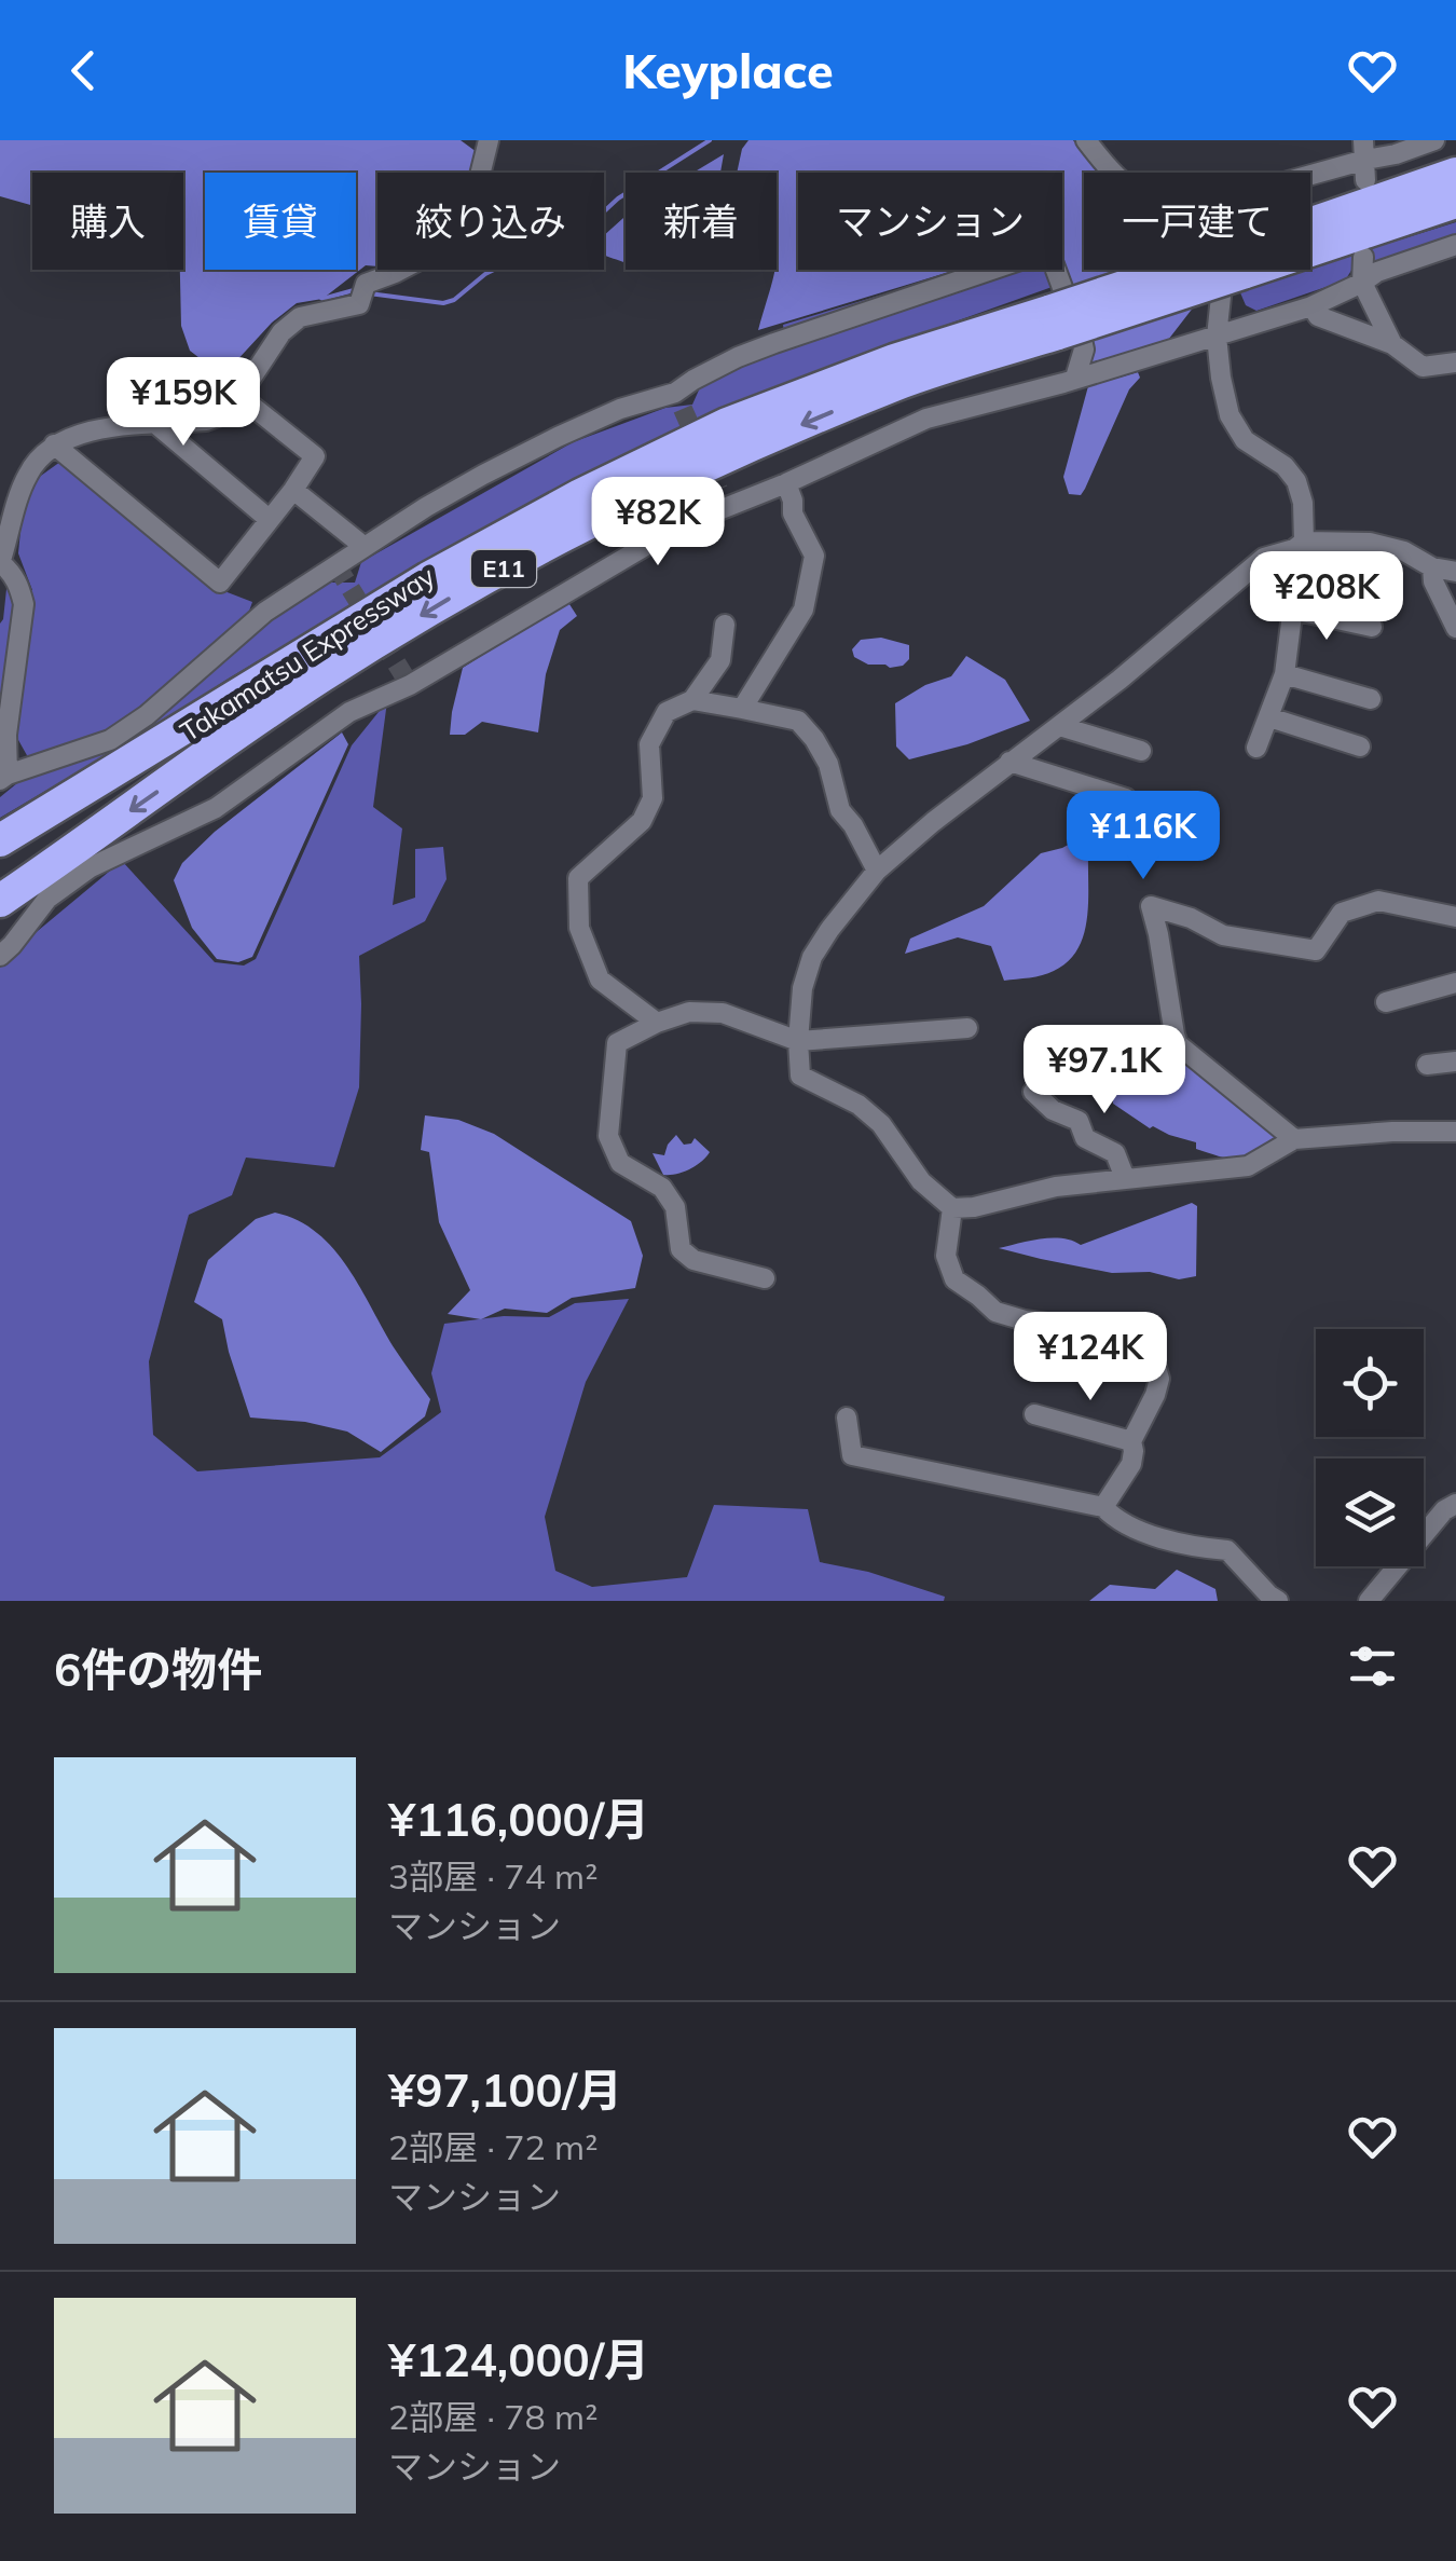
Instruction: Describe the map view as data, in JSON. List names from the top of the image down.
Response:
{
  "streets": {
    "highway": ["E11", "Takamatsu Expressway"]
  },
  "page": {
    "header": "Keyplace",
    "chip": [
      "購入",
      "賃貸",
      "絞り込み",
      "新着",
      "マンション",
      "一戸建て"
    ],
    "price": [
      "¥159K",
      "¥82K",
      "¥208K",
      "¥116K",
      "¥97.1K",
      "¥124K"
    ],
    "heading": "6件の物件",
    "list": [
      {
        "name": "¥116,000/月",
        "note": "3部屋 · 74 m² · マンション"
      },
      {
        "name": "¥97,100/月",
        "note": "2部屋 · 72 m² · マンション"
      },
      {
        "name": "¥124,000/月",
        "note": "2部屋 · 78 m² · マンション"
      }
    ]
  }
}
